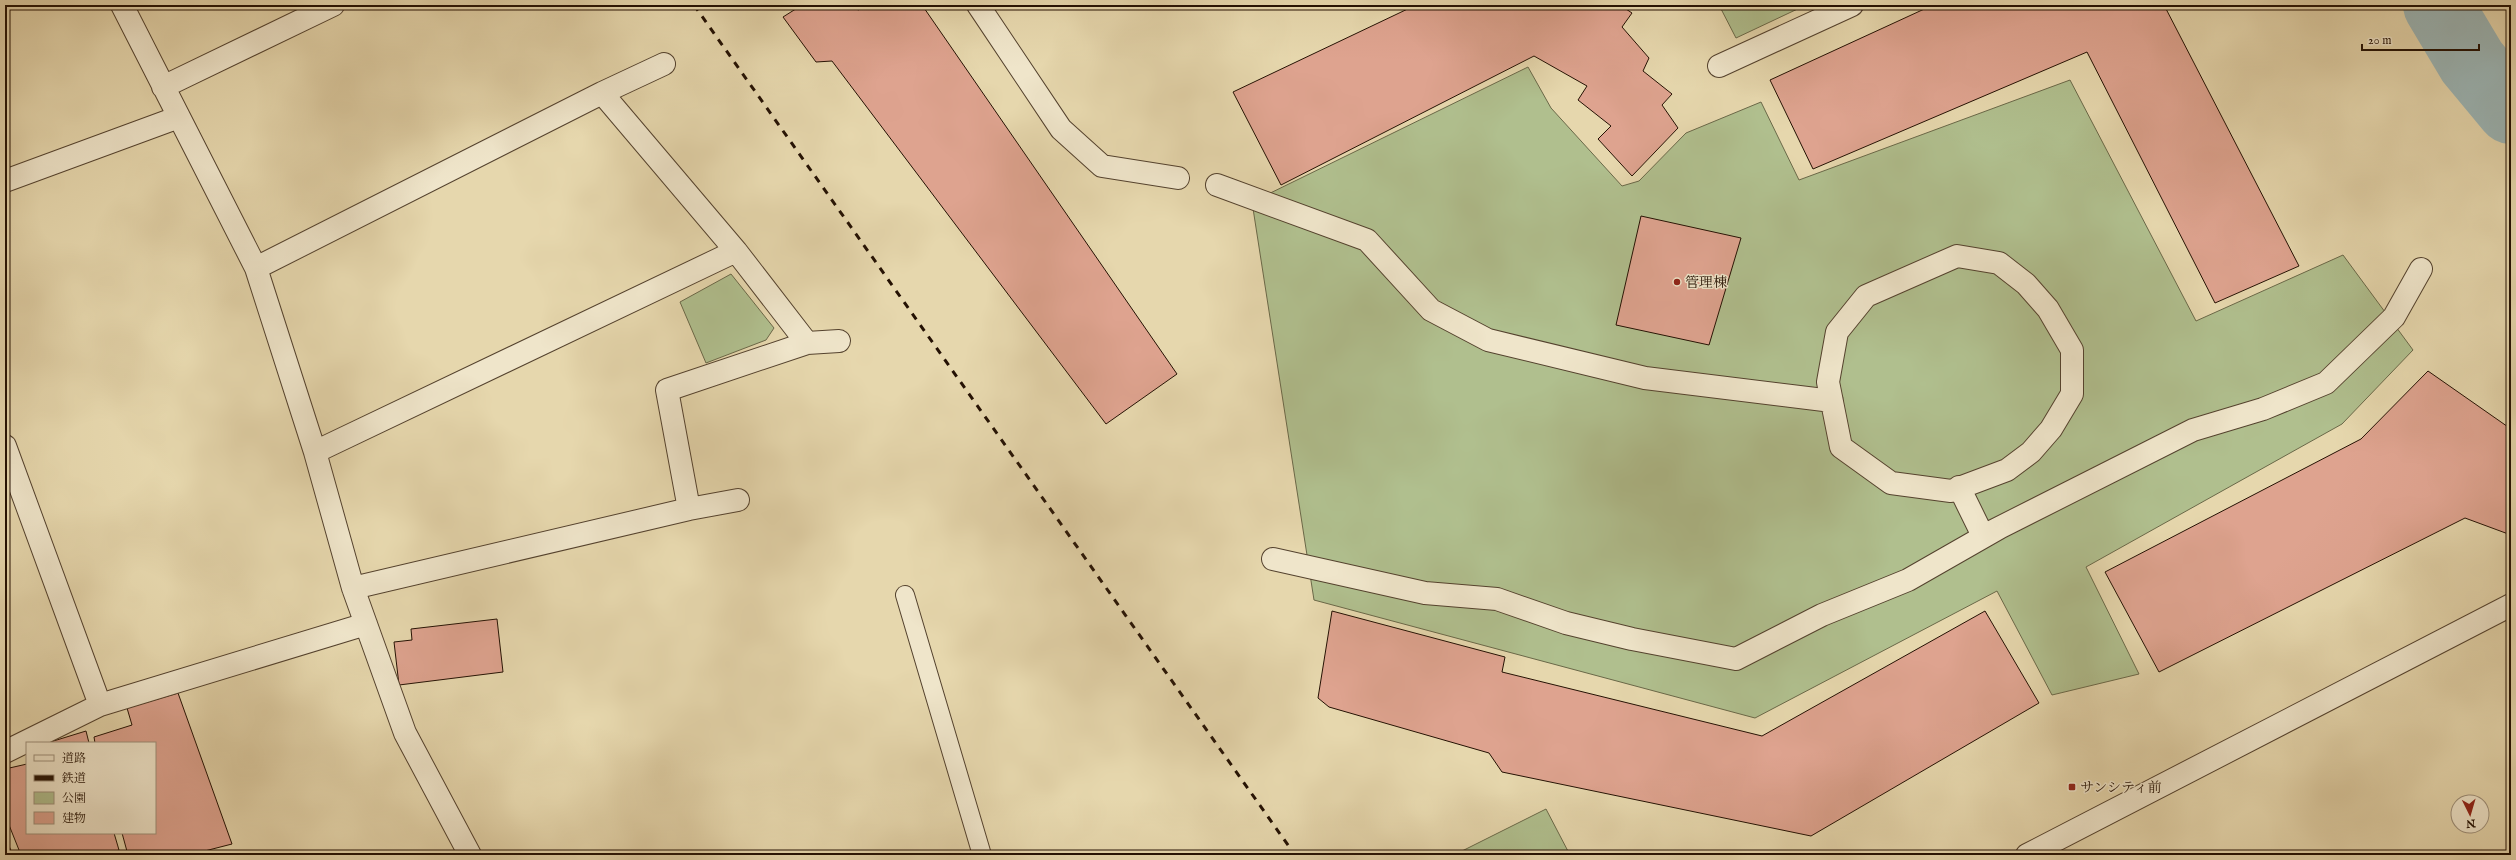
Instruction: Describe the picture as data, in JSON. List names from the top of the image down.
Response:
{
  "places": {
    "other": ["管理棟"],
    "transit": ["サンシティ前"]
  },
  "legend": [
    "道路",
    "鉄道",
    "公園",
    "建物"
  ],
  "scale_bar": "20 m",
  "north": "bottom"
}
